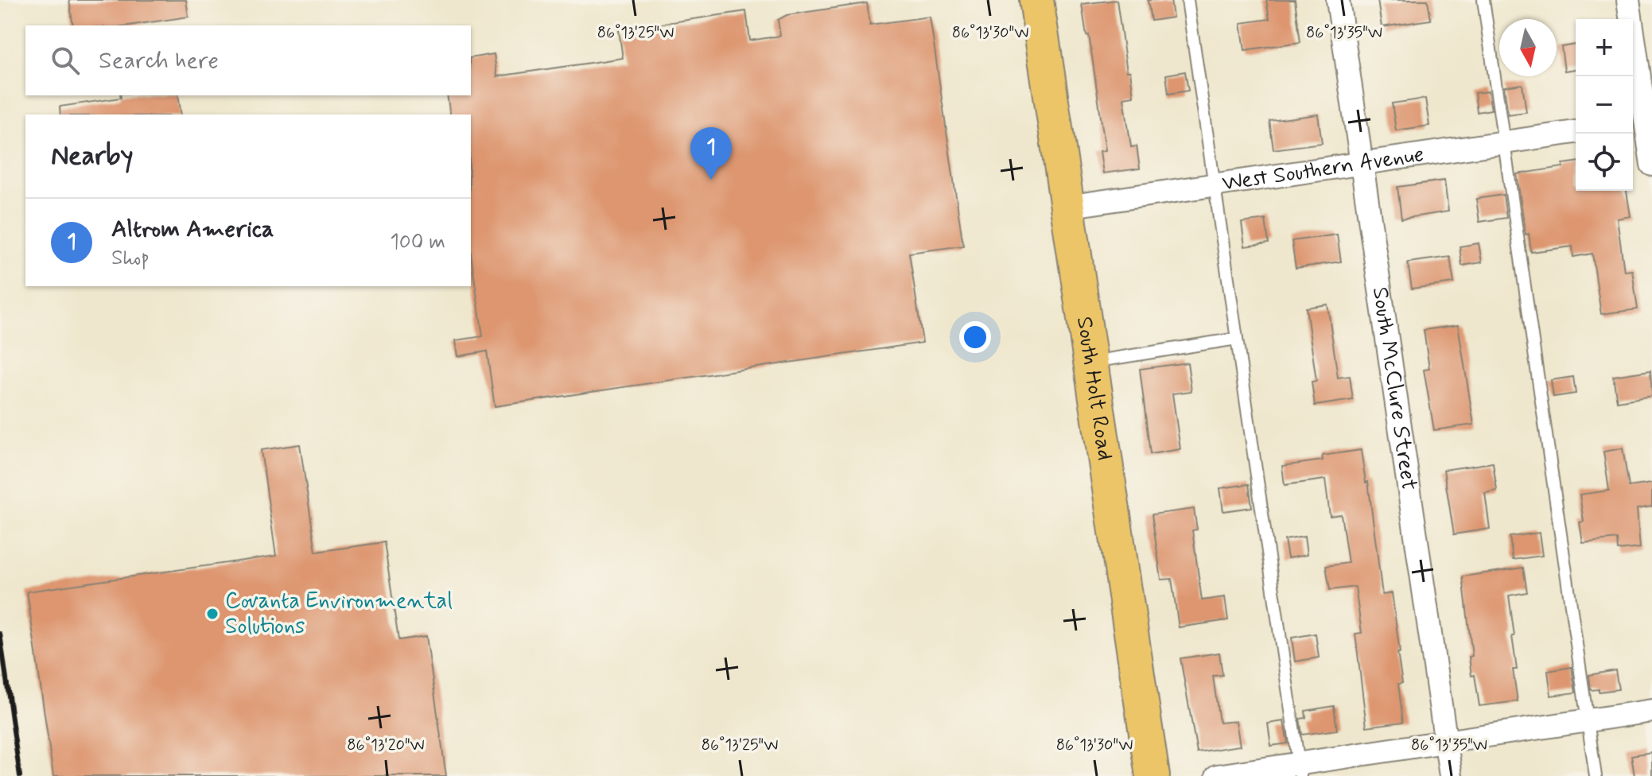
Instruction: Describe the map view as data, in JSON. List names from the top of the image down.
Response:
{
  "streets": {
    "main road": ["South Holt Road"],
    "street": ["West Southern Avenue", "South McClure Street"]
  },
  "crossings": [
    ["West Southern Avenue", "South Holt Road"],
    ["West Southern Avenue", "South McClure Street"]
  ],
  "places": ["Covanta Environmental Solutions"],
  "north": "bottom",
  "page": {
    "map_buttons": ["+", "−"],
    "search": "Search here",
    "heading": "Nearby",
    "pins": "1",
    "list": [
      {
        "mark": "1",
        "name": "Altrom America",
        "note": "Shop",
        "value": "100 m"
      }
    ]
  },
  "coordinates": [
    "86°13'25\"W",
    "86°13'30\"W",
    "86°13'35\"W",
    "86°13'20\"W"
  ]
}
